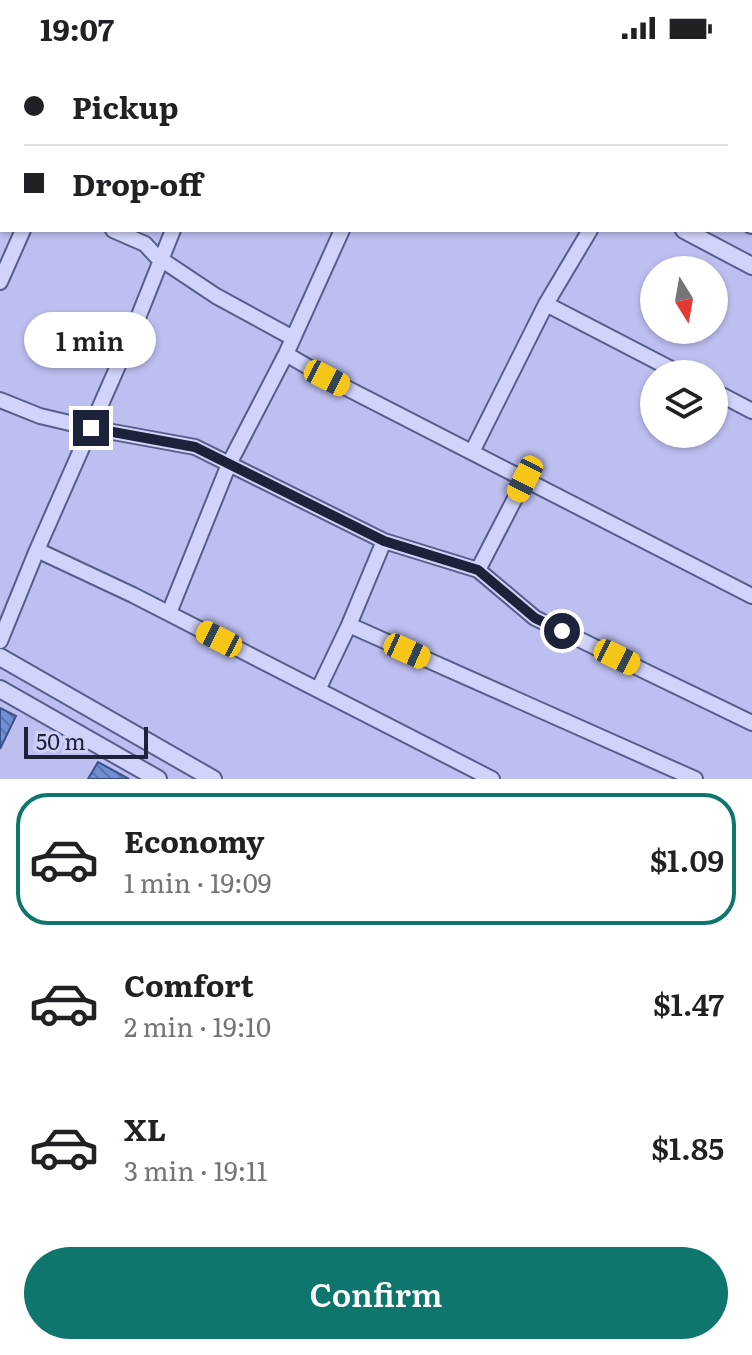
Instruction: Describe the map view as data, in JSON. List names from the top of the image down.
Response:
{
  "scale_bar": "50 m",
  "north": "bottom",
  "page": {
    "status": "19:07",
    "banner": ["Pickup", "Drop-off"],
    "bubble": "1 min",
    "scale": "50 m",
    "list": [
      {
        "name": "Economy",
        "note": "1 min · 19:09",
        "value": "$1.09"
      },
      {
        "name": "Comfort",
        "note": "2 min · 19:10",
        "value": "$1.47"
      },
      {
        "name": "XL",
        "note": "3 min · 19:11",
        "value": "$1.85"
      }
    ],
    "buttons": "Confirm"
  }
}
